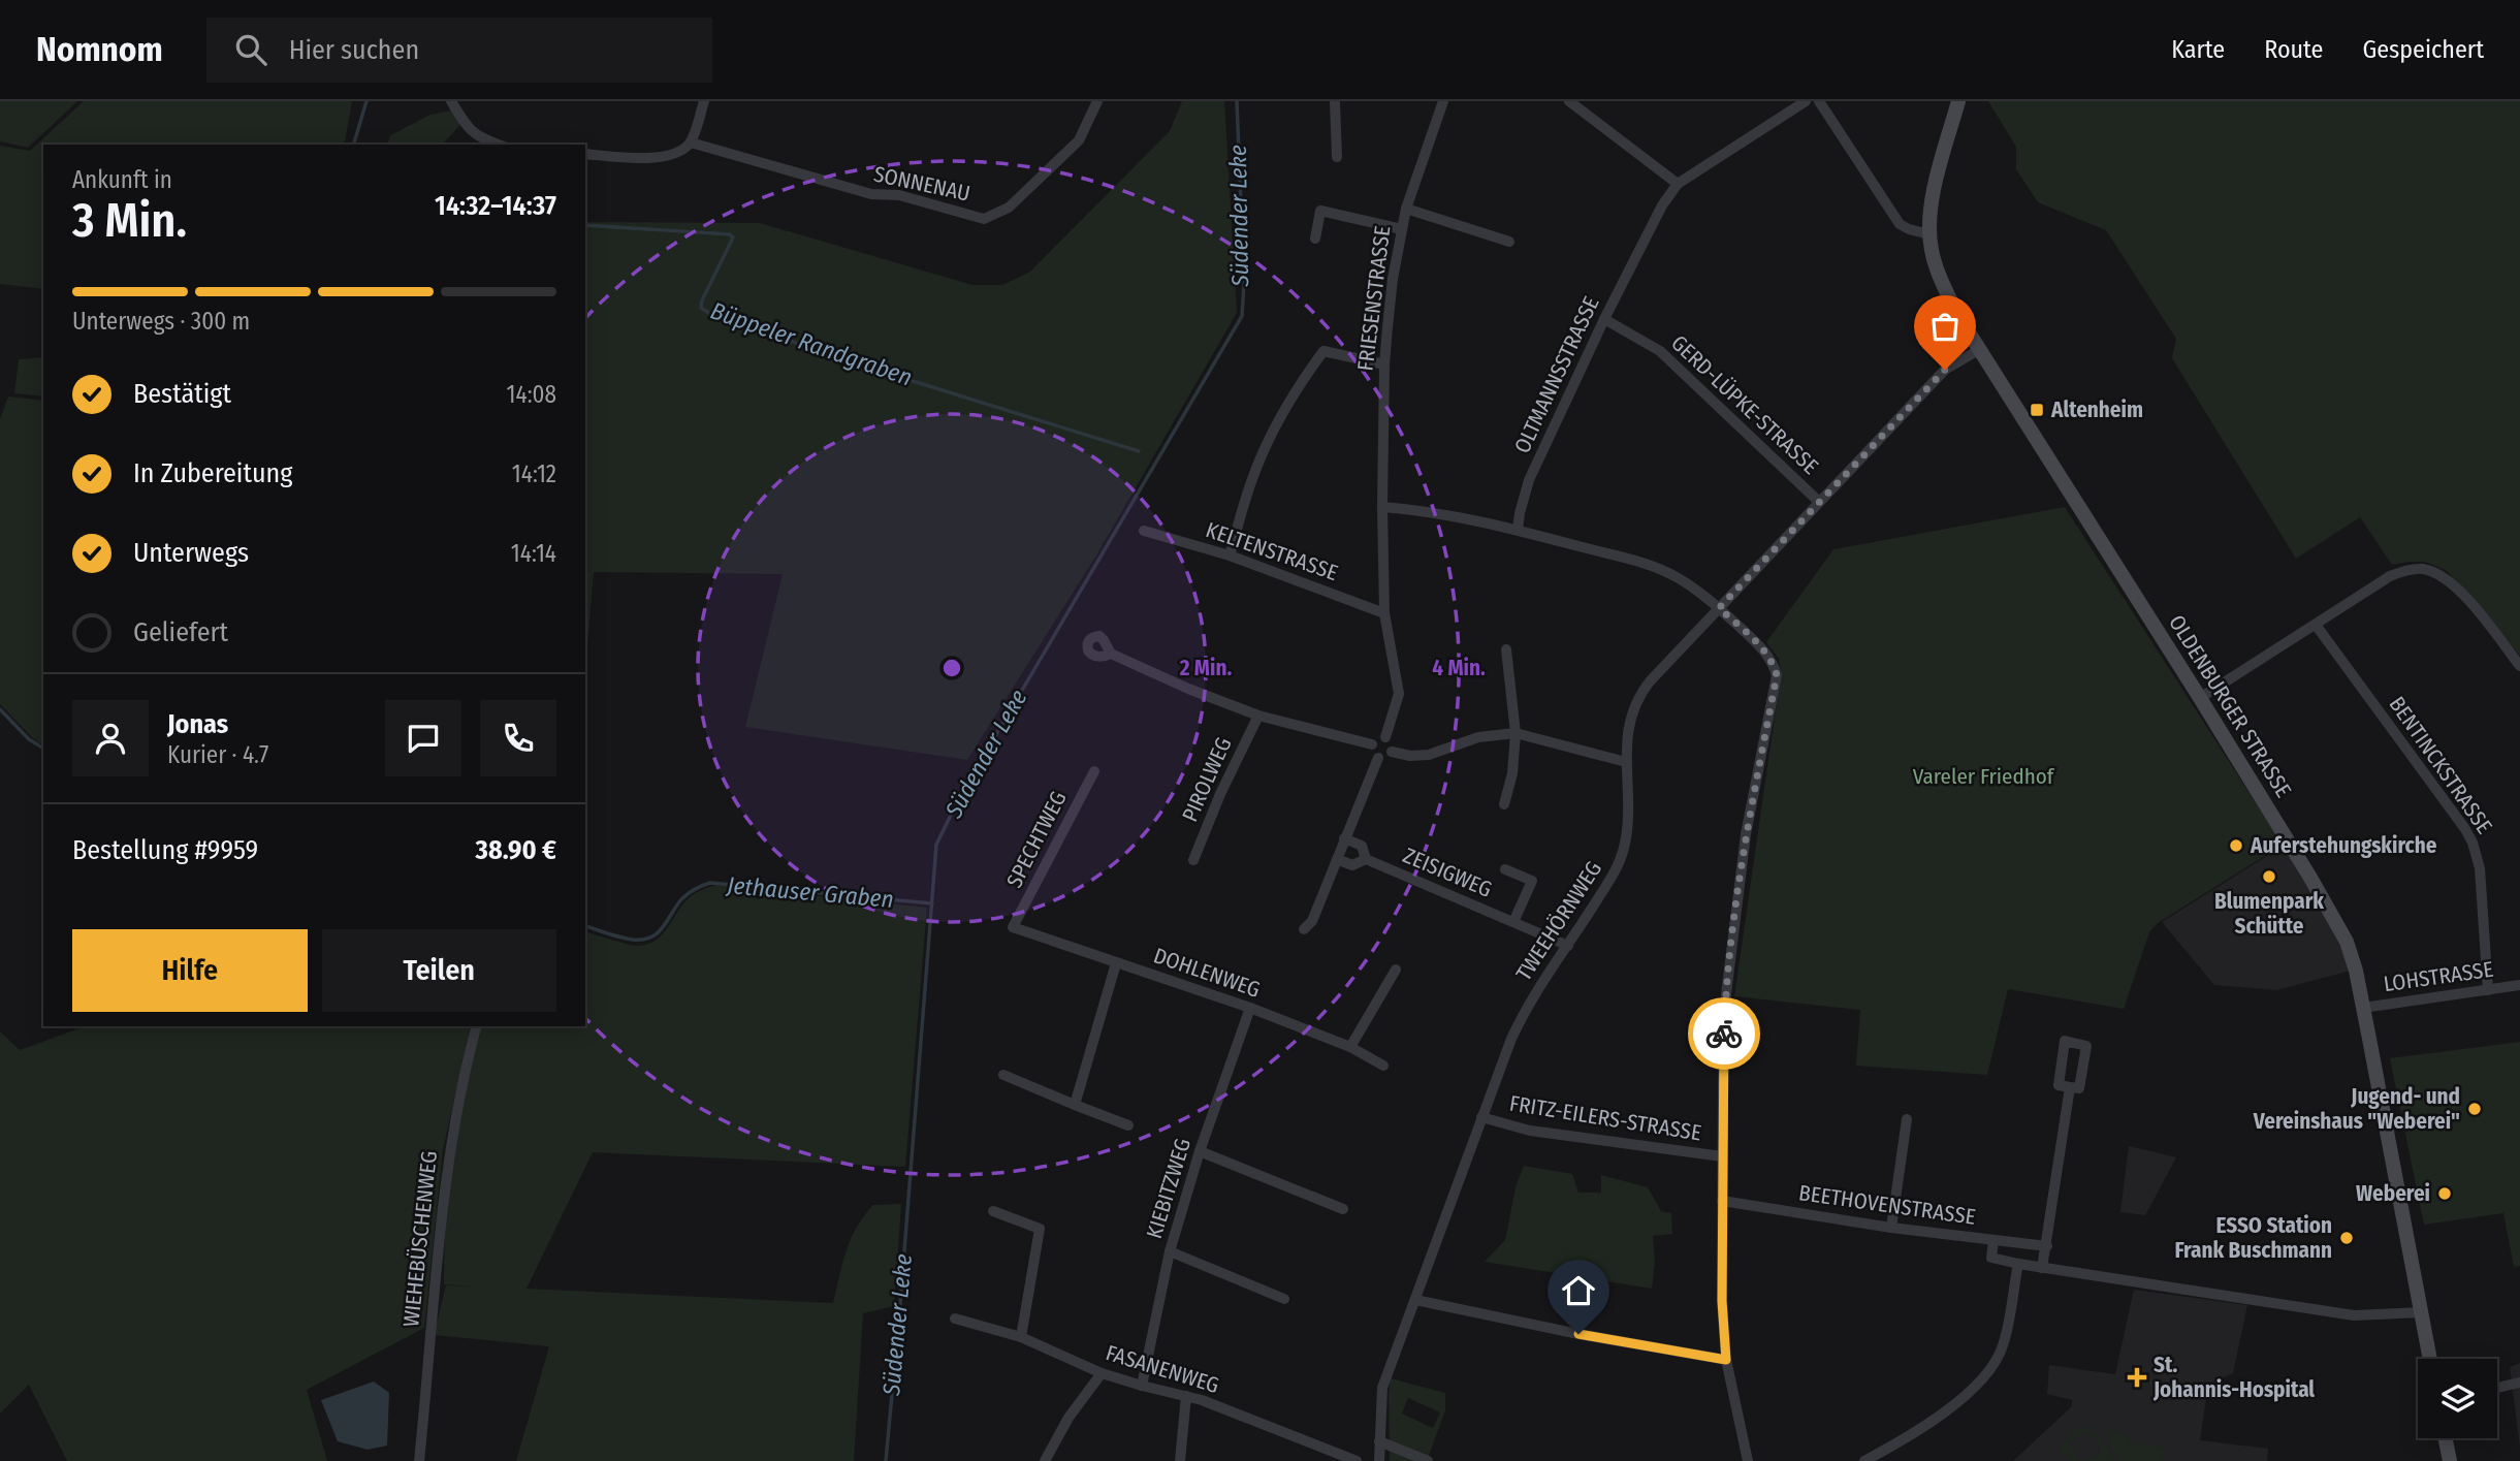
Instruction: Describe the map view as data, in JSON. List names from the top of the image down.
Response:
{
  "streets": {
    "main road": ["OLDENBURGER STRASSE"],
    "street": [
      "SONNENAU",
      "FRIESENSTRASSE",
      "OLTMANNSSTRASSE",
      "GERD-LÜPKE-STRASSE",
      "KELTENSTRASSE",
      "BENTINCKSTRASSE",
      "PIROLWEG",
      "SPECHTWEG",
      "ZEISIGWEG",
      "TWEEHÖRNWEG",
      "DOHLENWEG",
      "LOHSTRASSE",
      "FRITZ-EILERS-STRASSE",
      "KIEBITZWEG",
      "BEETHOVENSTRASSE",
      "WIEHEBÜSCHENWEG",
      "FASANENWEG"
    ]
  },
  "crossings": [
    ["FRIESENSTRASSE", "KELTENSTRASSE"],
    ["OLTMANNSSTRASSE", "GERD-LÜPKE-STRASSE"],
    ["GERD-LÜPKE-STRASSE", "TWEEHÖRNWEG"],
    ["OLDENBURGER STRASSE", "TWEEHÖRNWEG"],
    ["OLDENBURGER STRASSE", "LOHSTRASSE"],
    ["BENTINCKSTRASSE", "LOHSTRASSE"],
    ["SPECHTWEG", "DOHLENWEG"],
    ["ZEISIGWEG", "TWEEHÖRNWEG"],
    ["TWEEHÖRNWEG", "FRITZ-EILERS-STRASSE"],
    ["DOHLENWEG", "KIEBITZWEG"],
    ["KIEBITZWEG", "FASANENWEG"]
  ],
  "water": ["Südender Leke", "Büppeler Randgraben", "Jethauser Graben"],
  "parks": ["Vareler Friedhof"],
  "places": {
    "transit": ["Altenheim"],
    "other": [
      "Auferstehungskirche",
      "Blumenpark Schütte",
      "Jugend- und Vereinshaus \"Weberei\"",
      "Weberei",
      "ESSO Station Frank Buschmann"
    ],
    "health": ["St. Johannis-Hospital"]
  },
  "page": {
    "header": "Nomnom",
    "search": "Hier suchen",
    "nav": ["Karte", "Route", "Gespeichert"],
    "heading": ["3 Min.", "Ankunft in", "14:32–14:37"],
    "panel": [
      "Jonas",
      "Kurier · 4.7",
      "Bestellung #9959",
      "38.90 €"
    ],
    "bar": "Unterwegs · 300 m",
    "list": [
      ["Bestätigt", "14:08"],
      ["In Zubereitung", "14:12"],
      ["Unterwegs", "14:14"],
      "Geliefert"
    ],
    "buttons": ["Hilfe", "Teilen"]
  },
  "rings": ["2 Min.", "4 Min."]
}
